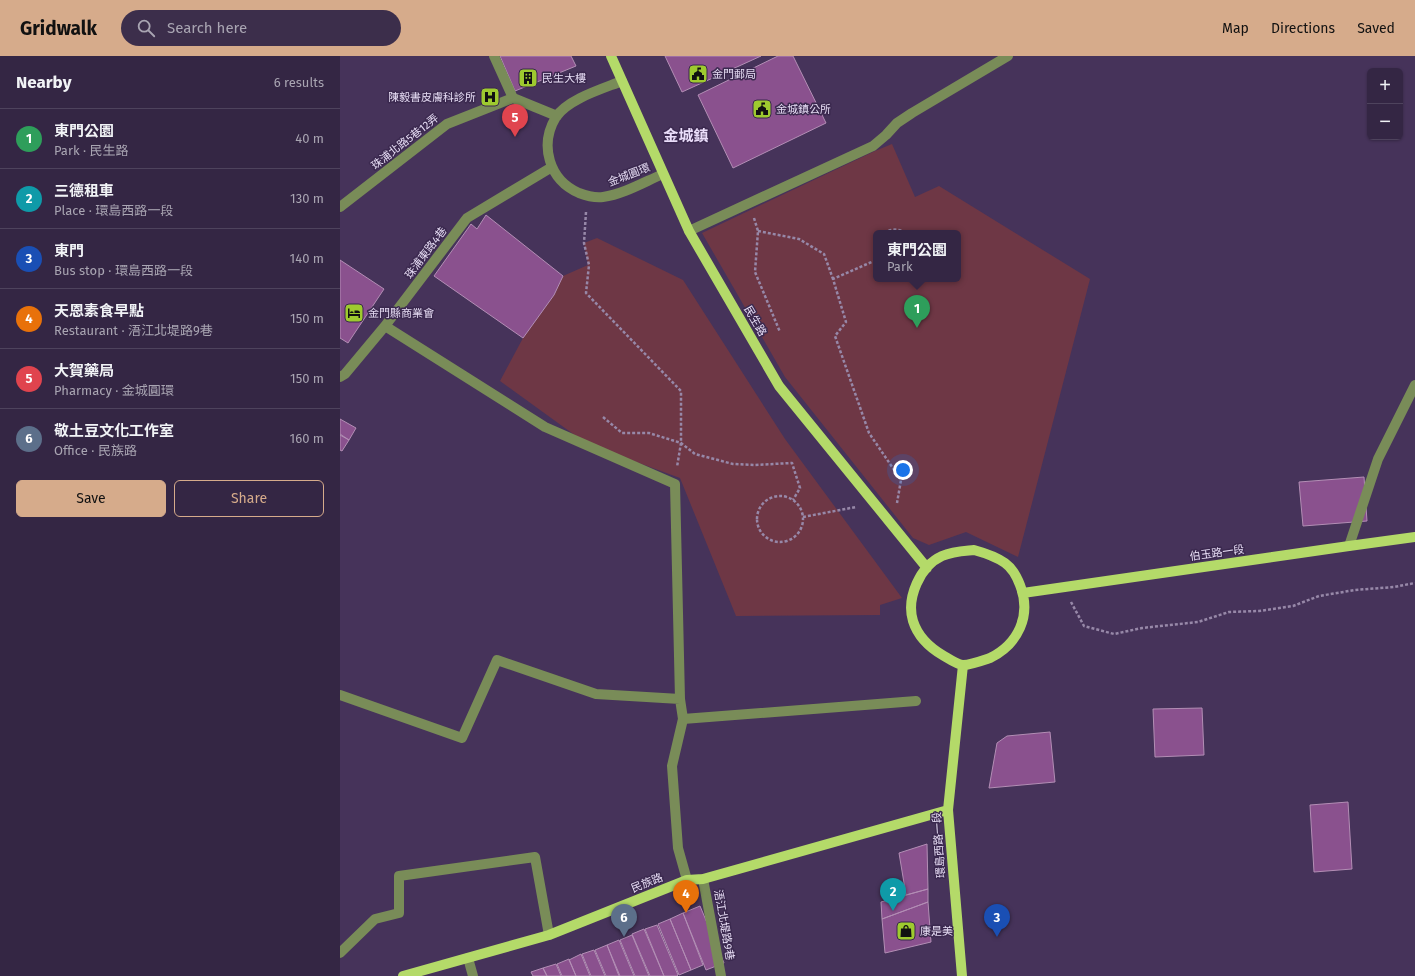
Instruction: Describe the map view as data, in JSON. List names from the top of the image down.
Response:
{
  "streets": {
    "main road": [
      "民生路",
      "伯玉路一段",
      "環島西路一段",
      "民族路"
    ],
    "street": [
      "珠浦北路5巷12弄",
      "金城圓環",
      "珠浦東路4巷",
      "浯江北堤路9巷"
    ]
  },
  "crossings": [
    ["金城圓環", "珠浦東路4巷"],
    ["金城圓環", "民生路"],
    ["珠浦東路4巷", "民生路"],
    ["民生路", "伯玉路一段"],
    ["民生路", "環島西路一段"],
    ["伯玉路一段", "環島西路一段"],
    ["環島西路一段", "民族路"],
    ["民族路", "浯江北堤路9巷"]
  ],
  "districts": ["金城鎮"],
  "places": {
    "public building": ["金門郵局", "金城鎮公所"],
    "building": ["民生大樓"],
    "hospital": ["陳毅書皮膚科診所"],
    "hotel": ["金門縣商業會"],
    "shop": ["康是美"]
  },
  "page": {
    "header": "Gridwalk",
    "search": "Search here",
    "nav": ["Map", "Directions", "Saved"],
    "heading": ["Nearby", "6 results"],
    "map_buttons": ["+", "−"],
    "pins": [
      "5",
      "1",
      "2",
      "4",
      "3",
      "6"
    ],
    "list": [
      {
        "mark": "1",
        "name": "東門公園",
        "note": "Park · 民生路",
        "value": "40 m"
      },
      {
        "mark": "2",
        "name": "三德租車",
        "note": "Place · 環島西路一段",
        "value": "130 m"
      },
      {
        "mark": "3",
        "name": "東門",
        "note": "Bus stop · 環島西路一段",
        "value": "140 m"
      },
      {
        "mark": "4",
        "name": "天恩素食早點",
        "note": "Restaurant · 浯江北堤路9巷",
        "value": "150 m"
      },
      {
        "mark": "5",
        "name": "大賀藥局",
        "note": "Pharmacy · 金城圓環",
        "value": "150 m"
      },
      {
        "mark": "6",
        "name": "敬土豆文化工作室",
        "note": "Office · 民族路",
        "value": "160 m"
      }
    ],
    "popup": ["東門公園", "Park"],
    "buttons": ["Save", "Share"]
  }
}
